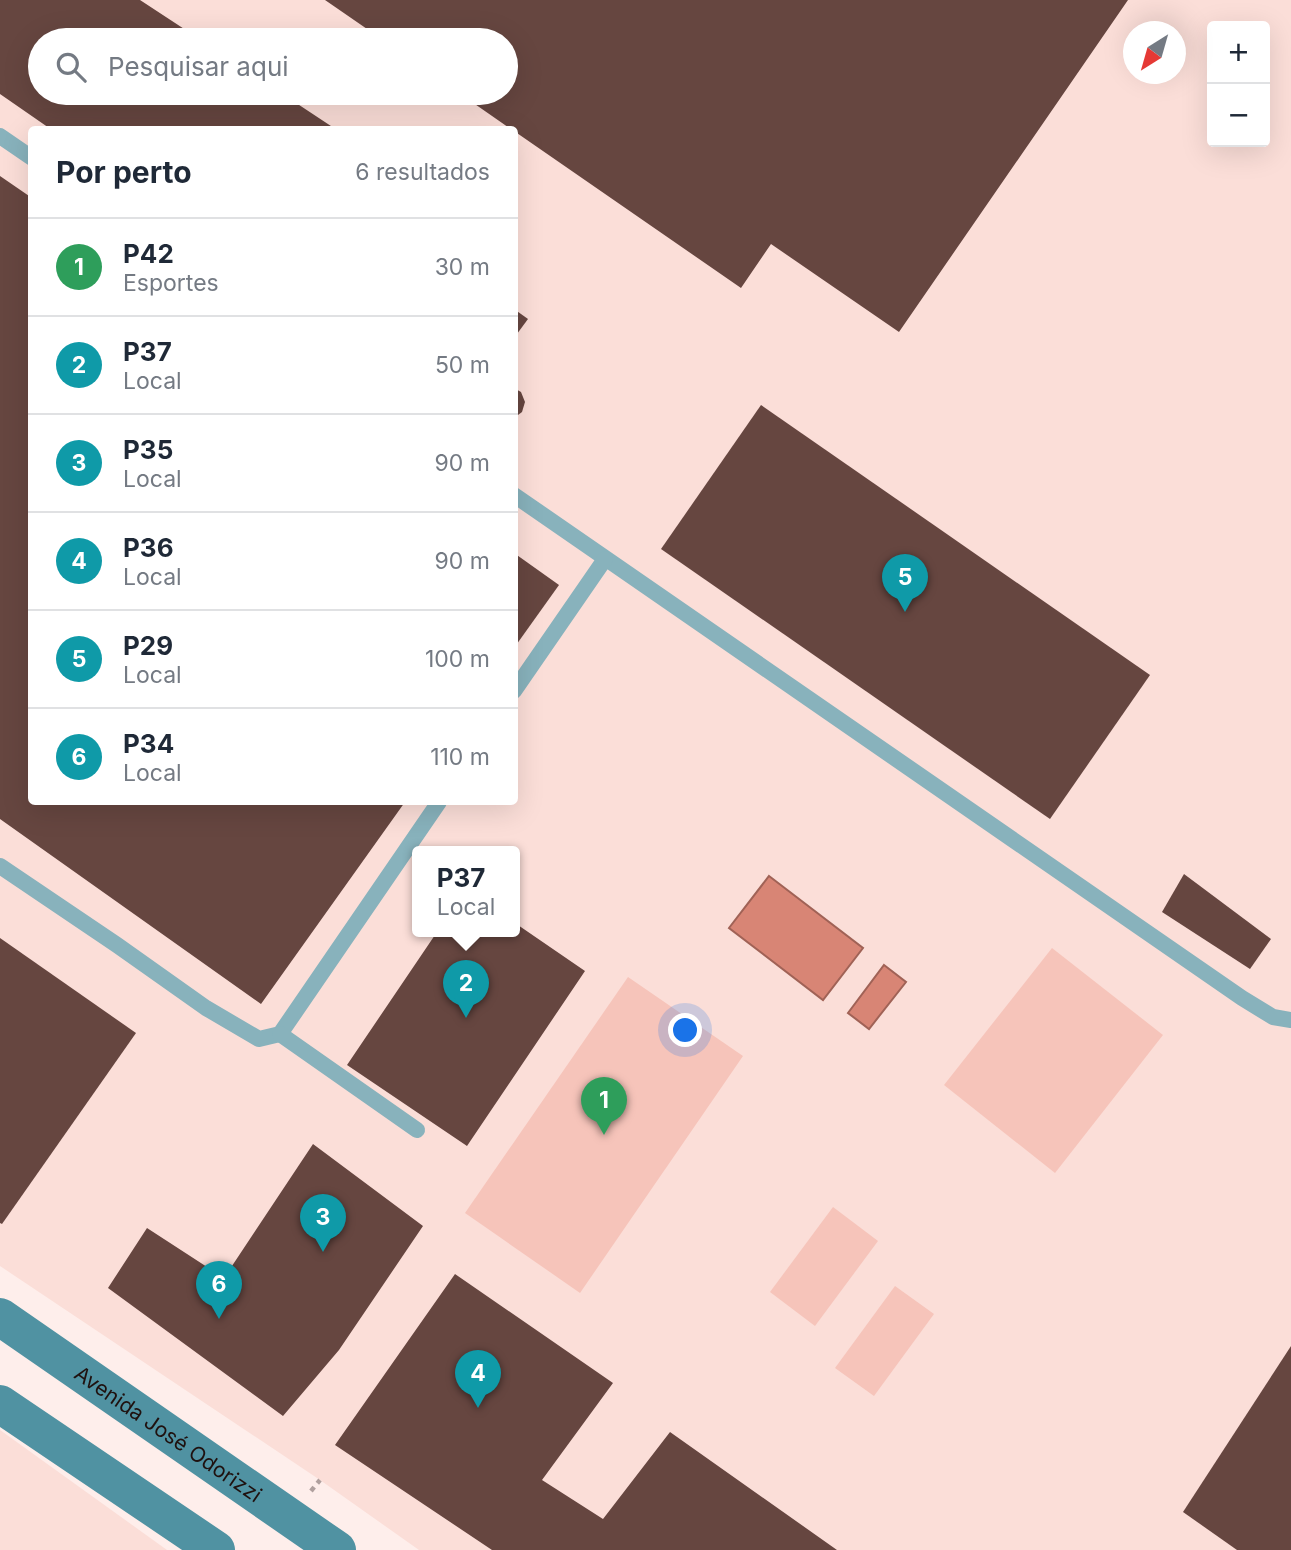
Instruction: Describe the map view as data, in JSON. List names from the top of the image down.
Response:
{
  "streets": {
    "main road": ["Avenida José Odorizzi"]
  },
  "north": "bottom left",
  "page": {
    "map_buttons": ["+", "−"],
    "search": "Pesquisar aqui",
    "heading": ["Por perto", "6 resultados"],
    "list": [
      {
        "mark": "1",
        "name": "P42",
        "note": "Esportes",
        "value": "30 m"
      },
      {
        "mark": "2",
        "name": "P37",
        "note": "Local",
        "value": "50 m"
      },
      {
        "mark": "3",
        "name": "P35",
        "note": "Local",
        "value": "90 m"
      },
      {
        "mark": "4",
        "name": "P36",
        "note": "Local",
        "value": "90 m"
      },
      {
        "mark": "5",
        "name": "P29",
        "note": "Local",
        "value": "100 m"
      },
      {
        "mark": "6",
        "name": "P34",
        "note": "Local",
        "value": "110 m"
      }
    ],
    "pins": [
      "5",
      "2",
      "1",
      "3",
      "6",
      "4"
    ],
    "popup": ["P37", "Local"]
  }
}
